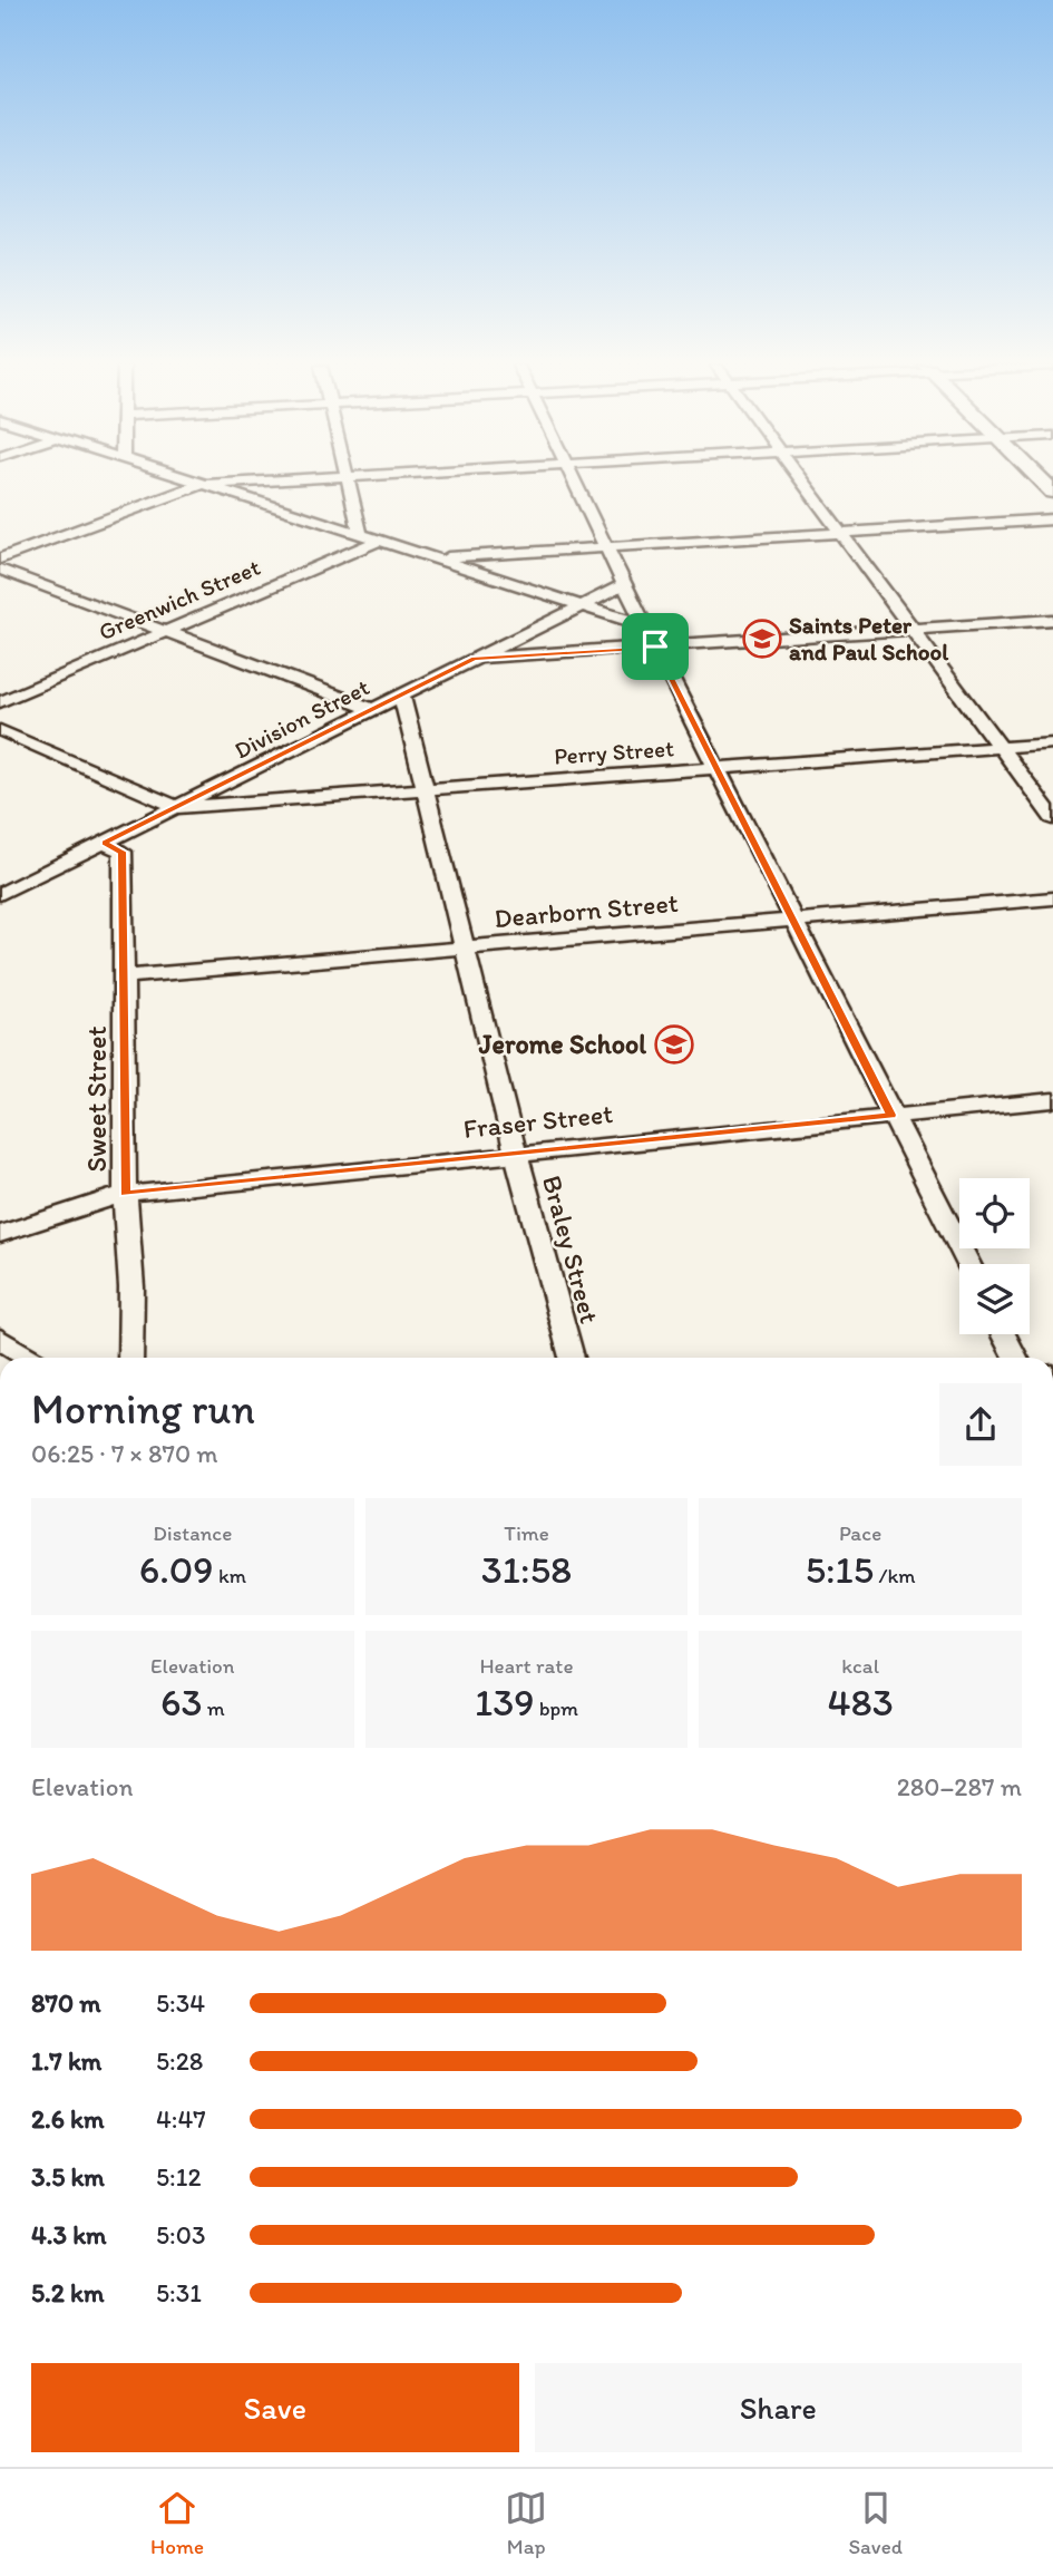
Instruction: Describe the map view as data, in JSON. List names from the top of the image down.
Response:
{
  "streets": {
    "street": [
      "Greenwich Street",
      "Division Street",
      "Perry Street",
      "Dearborn Street",
      "Sweet Street",
      "Fraser Street",
      "Braley Street"
    ]
  },
  "crossings": [
    ["Division Street", "Perry Street"],
    ["Division Street", "Sweet Street"],
    ["Division Street", "Braley Street"],
    ["Perry Street", "Braley Street"],
    ["Dearborn Street", "Sweet Street"],
    ["Dearborn Street", "Braley Street"],
    ["Sweet Street", "Fraser Street"],
    ["Fraser Street", "Braley Street"]
  ],
  "places": {
    "school or university": ["Saints Peter and Paul School", "Jerome School"]
  },
  "page": {
    "heading": ["Morning run", "06:25 · 7 × 870 m"],
    "stats": [
      ["Distance", "6.09 km"],
      ["Time", "31:58"],
      ["Pace", "5:15 /km"],
      ["Elevation", "63 m"],
      ["Heart rate", "139 bpm"],
      ["kcal", "483"]
    ],
    "chart": ["Elevation", "280–287 m"],
    "list": [
      {
        "name": "870 m",
        "note": "5:34"
      },
      {
        "name": "1.7 km",
        "note": "5:28"
      },
      {
        "name": "2.6 km",
        "note": "4:47"
      },
      {
        "name": "3.5 km",
        "note": "5:12"
      },
      {
        "name": "4.3 km",
        "note": "5:03"
      },
      {
        "name": "5.2 km",
        "note": "5:31"
      }
    ],
    "buttons": ["Save", "Share"],
    "tabs": ["Home", "Map", "Saved"]
  }
}
